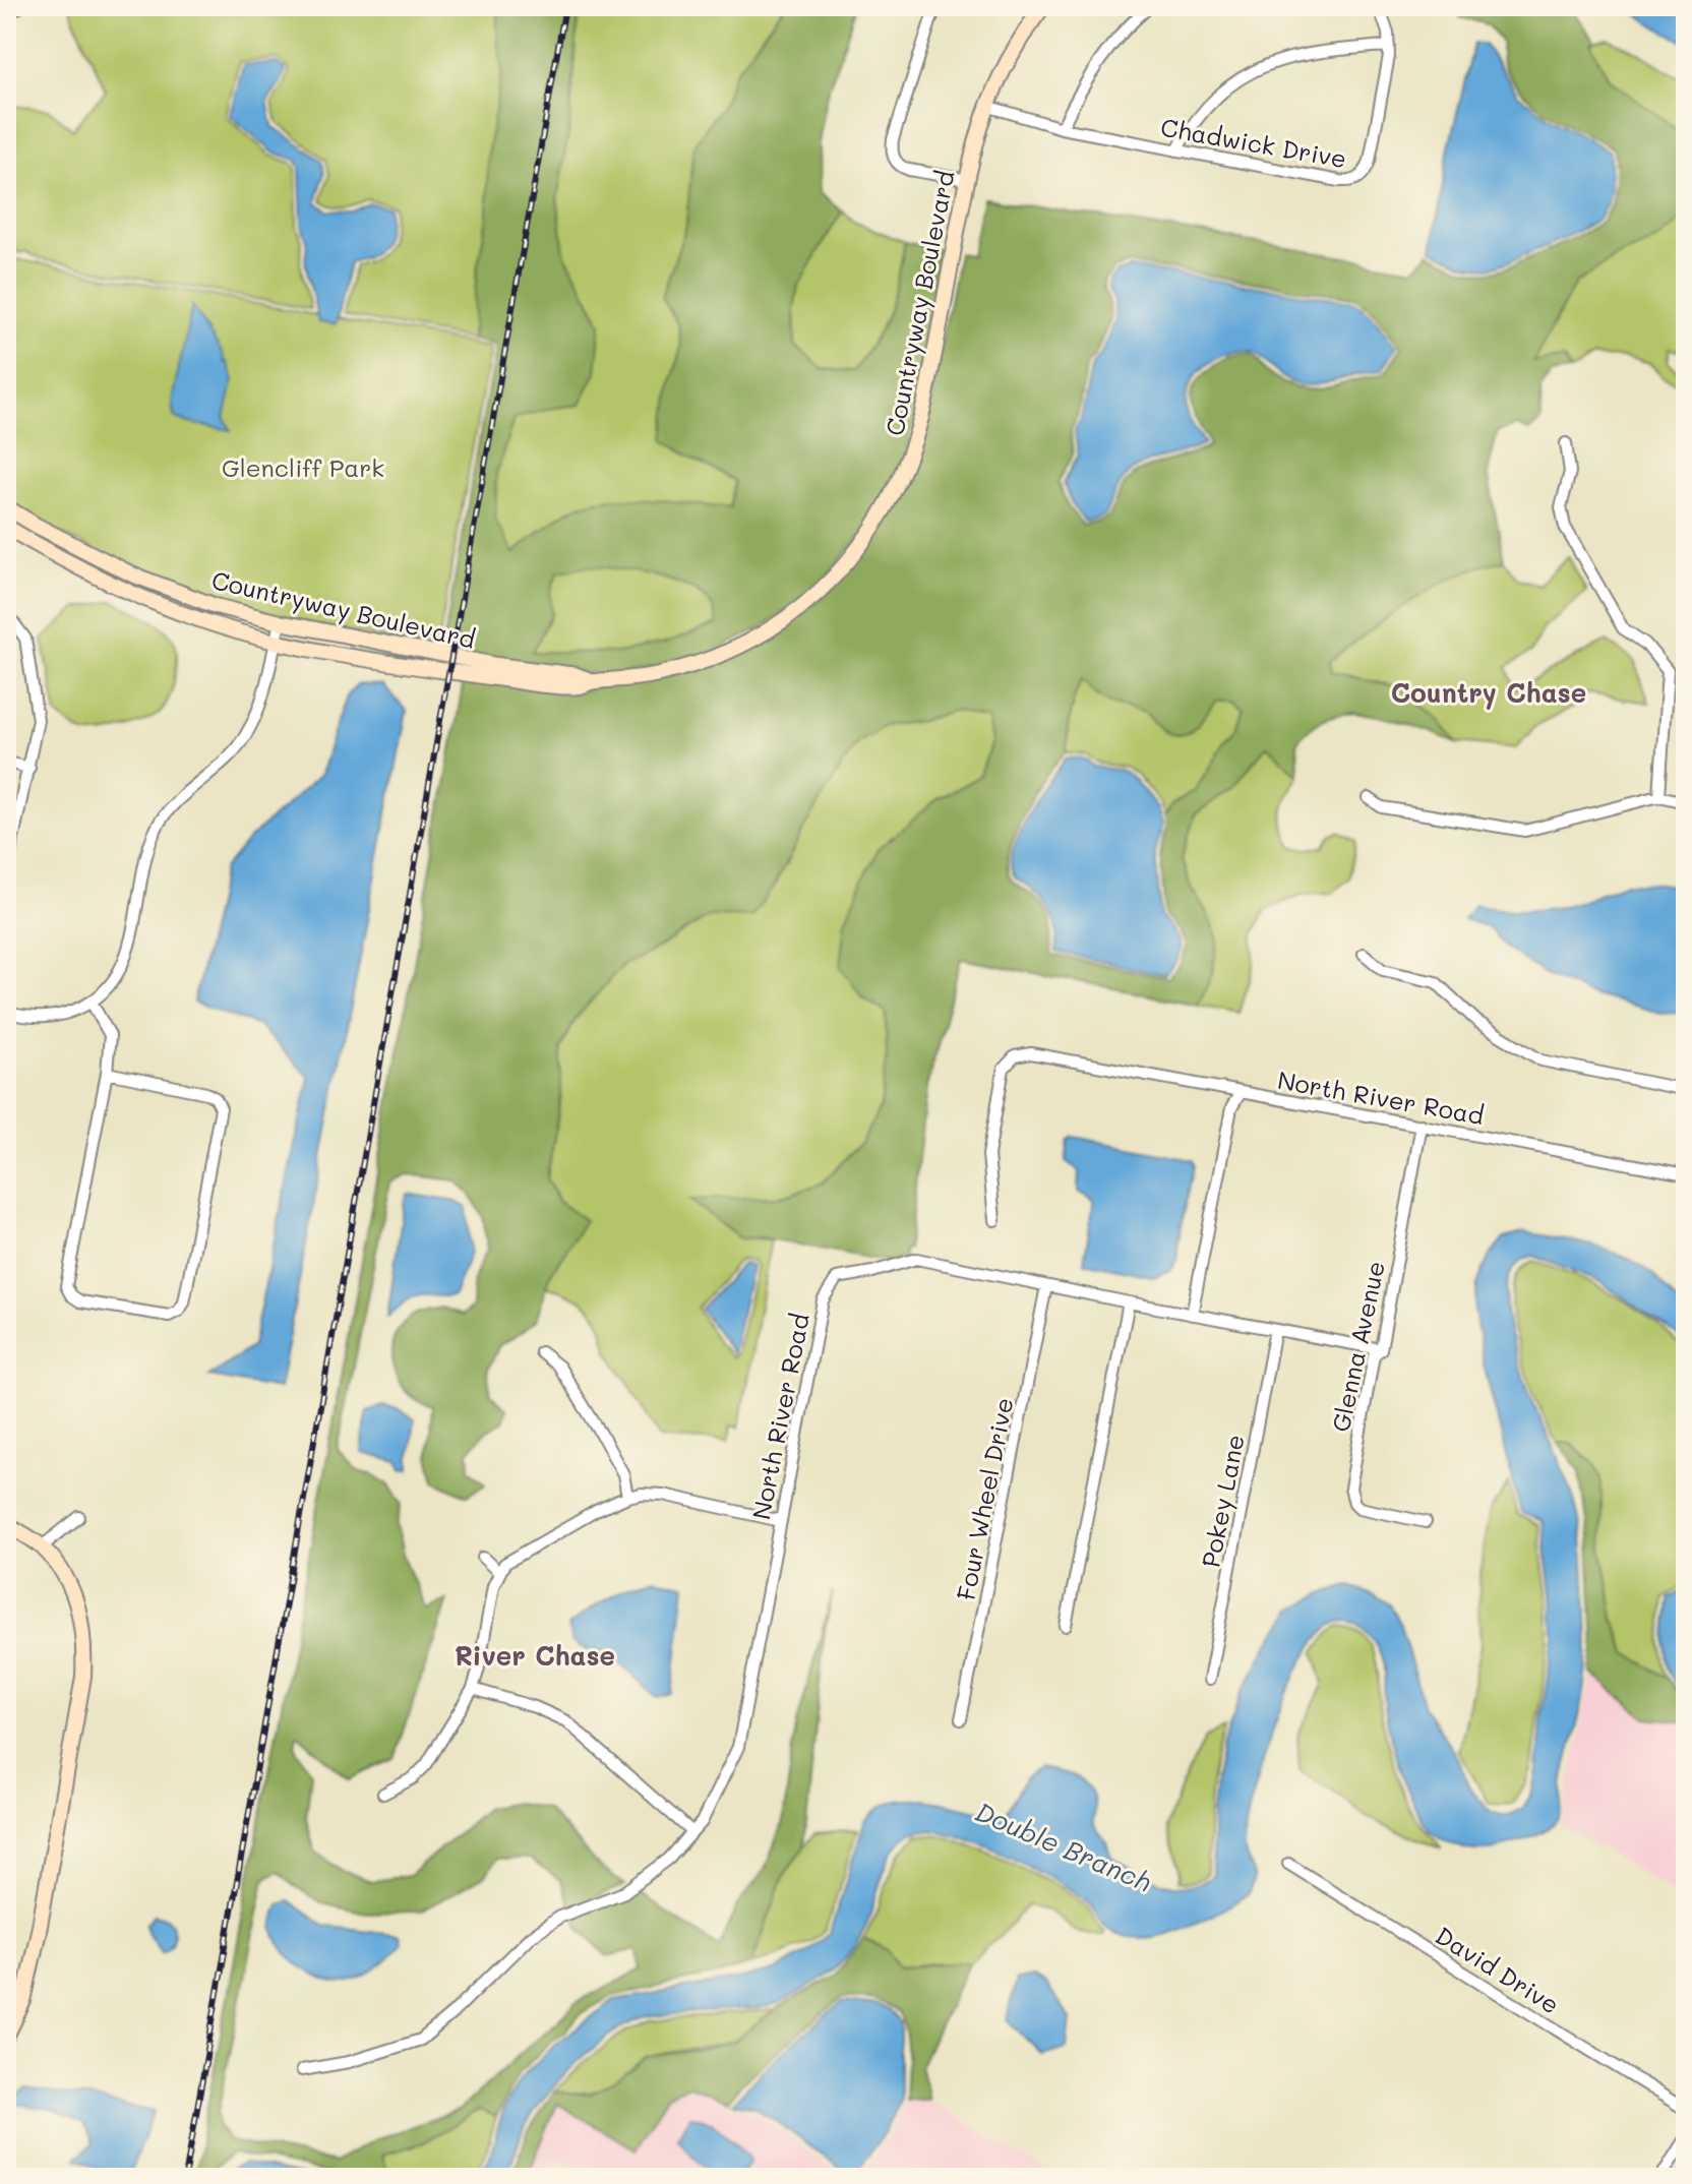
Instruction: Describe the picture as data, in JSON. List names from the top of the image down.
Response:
{
  "streets": {
    "street": [
      "Chadwick Drive",
      "Countryway Boulevard",
      "North River Road",
      "Glenna Avenue",
      "Four Wheel Drive",
      "Pokey Lane",
      "David Drive"
    ]
  },
  "crossings": [
    ["Chadwick Drive", "Countryway Boulevard"],
    ["North River Road", "Glenna Avenue"],
    ["North River Road", "Four Wheel Drive"]
  ],
  "districts": ["Country Chase", "River Chase"],
  "water": ["Double Branch"],
  "parks": ["Glencliff Park"]
}
